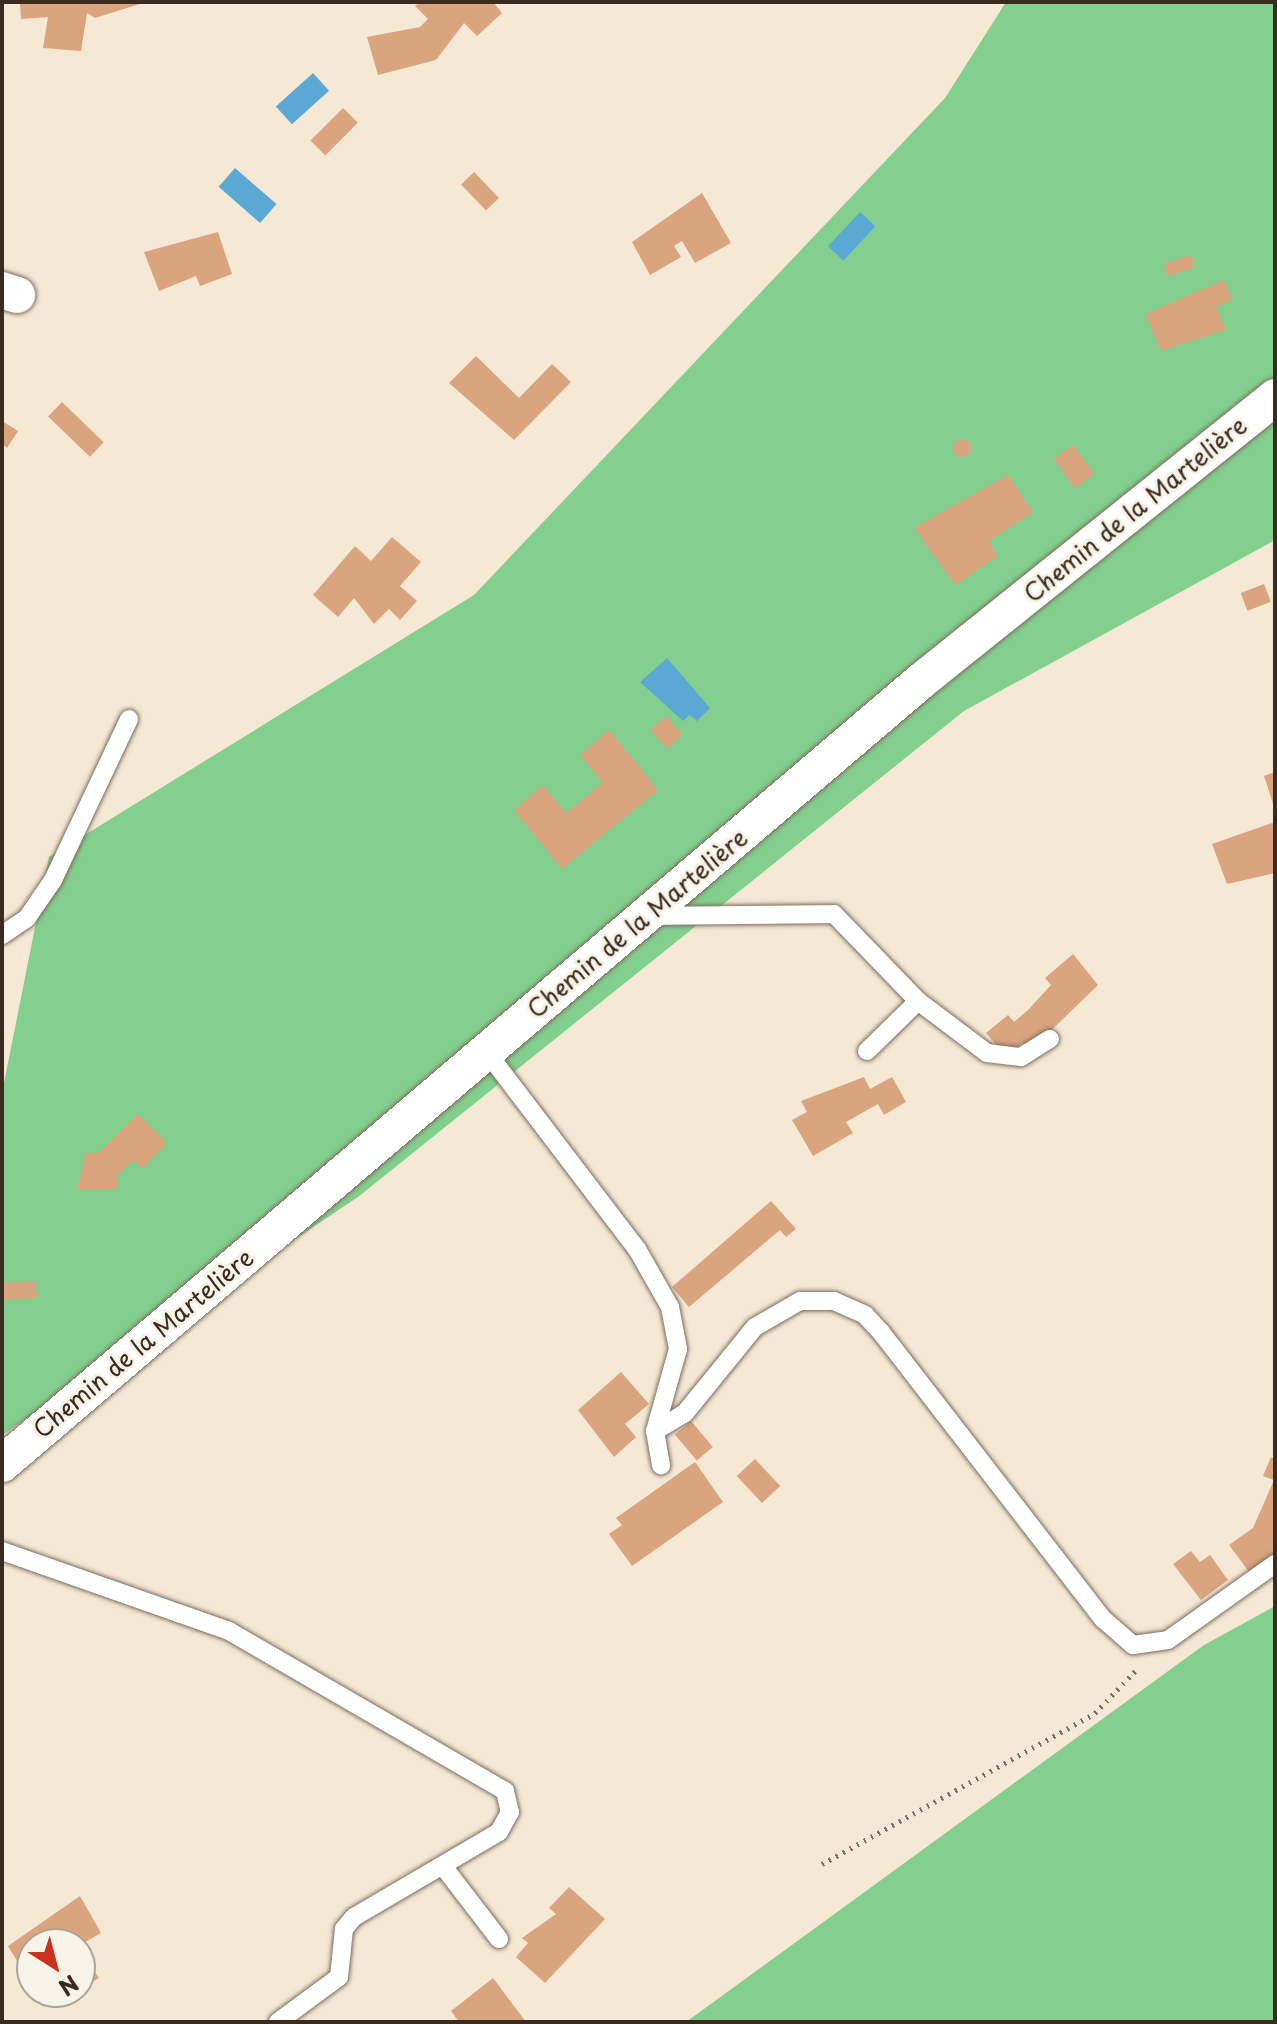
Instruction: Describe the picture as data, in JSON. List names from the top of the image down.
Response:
{
  "streets": {
    "street": ["Chemin de la Martelière"]
  },
  "north": "bottom right"
}
